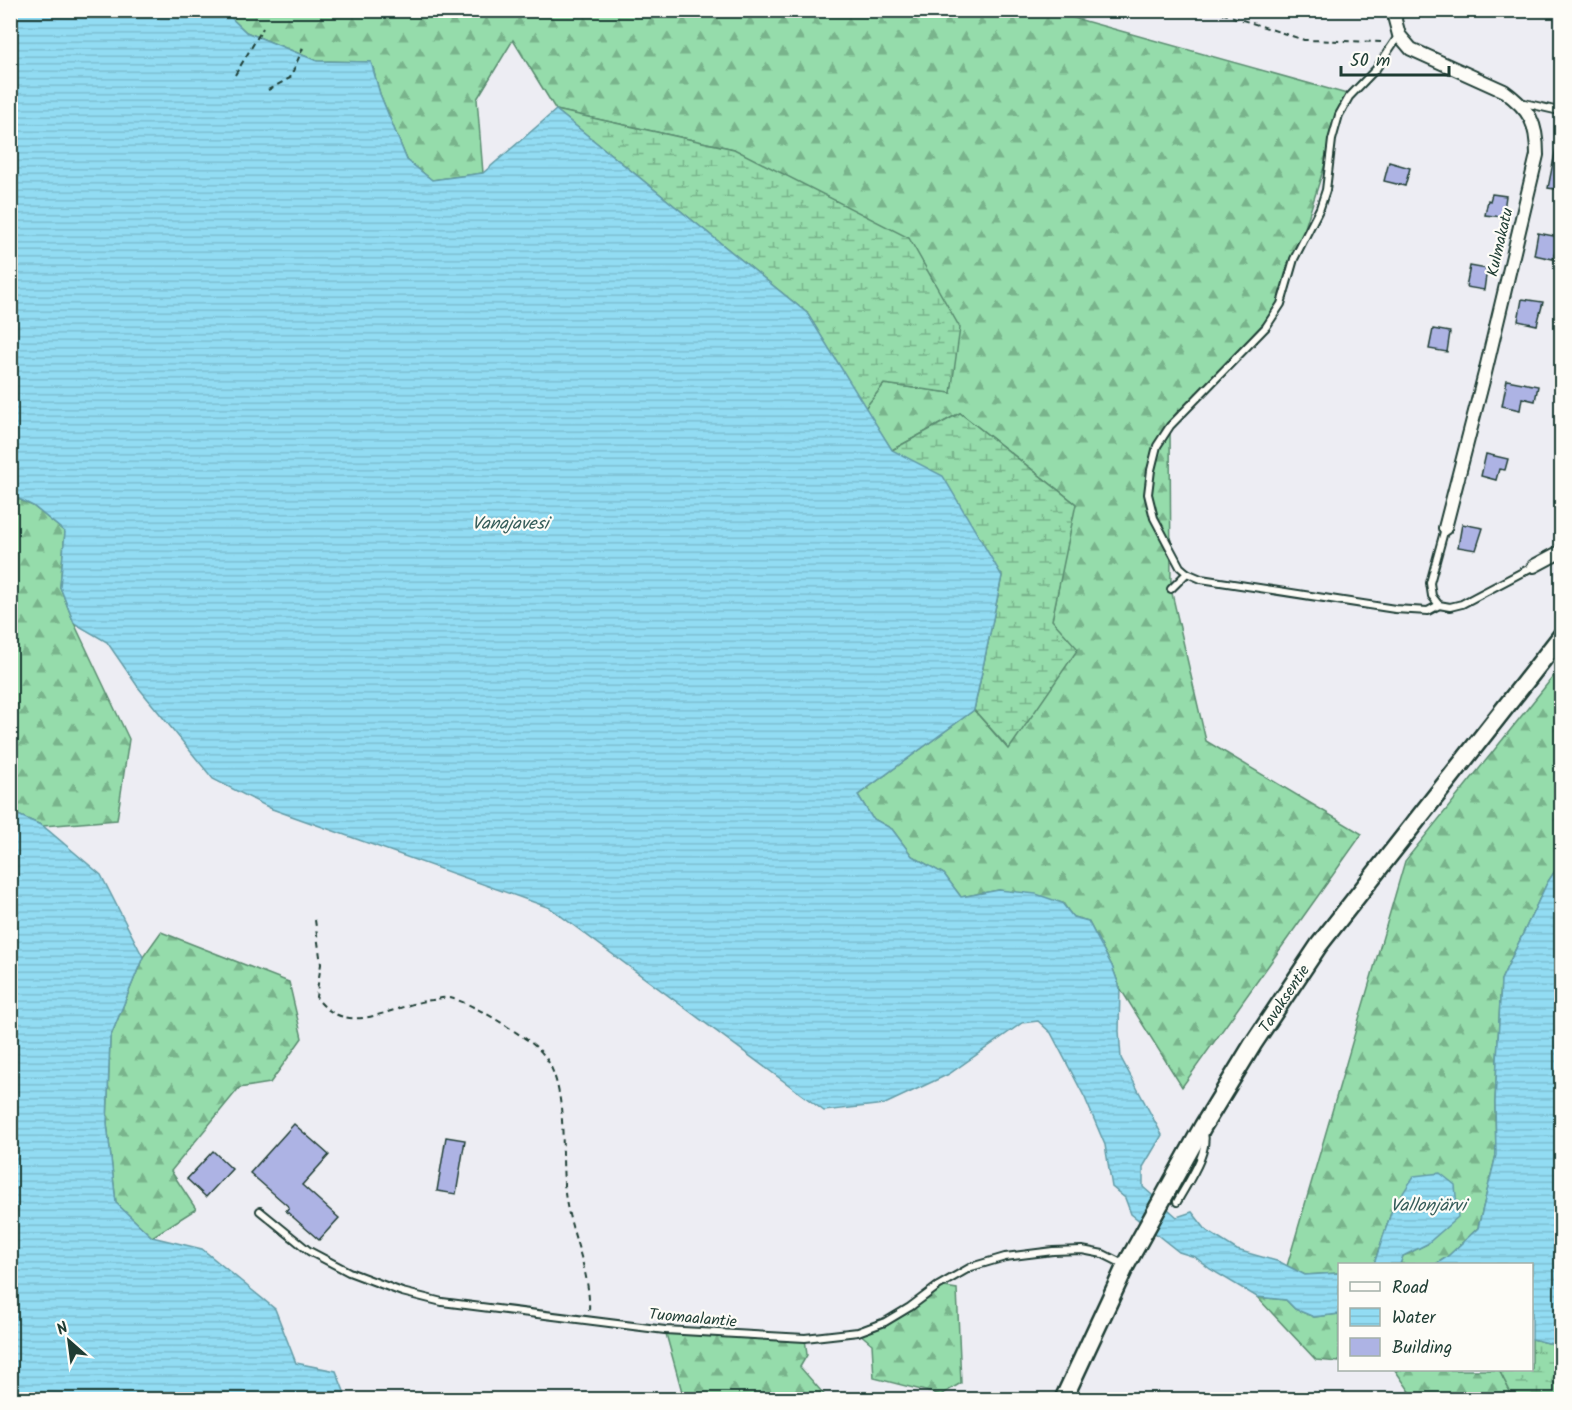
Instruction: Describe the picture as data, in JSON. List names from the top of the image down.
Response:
{
  "streets": {
    "main road": ["Tavaksentie"],
    "street": ["Kulmakatu"],
    "lane": ["Tuomaalantie"]
  },
  "crossings": [
    ["Tavaksentie", "Tuomaalantie"]
  ],
  "water": ["Vanajavesi", "Vallonjärvi"],
  "legend": ["Road", "Water", "Building"],
  "scale_bar": "50 m",
  "north": "top left"
}
